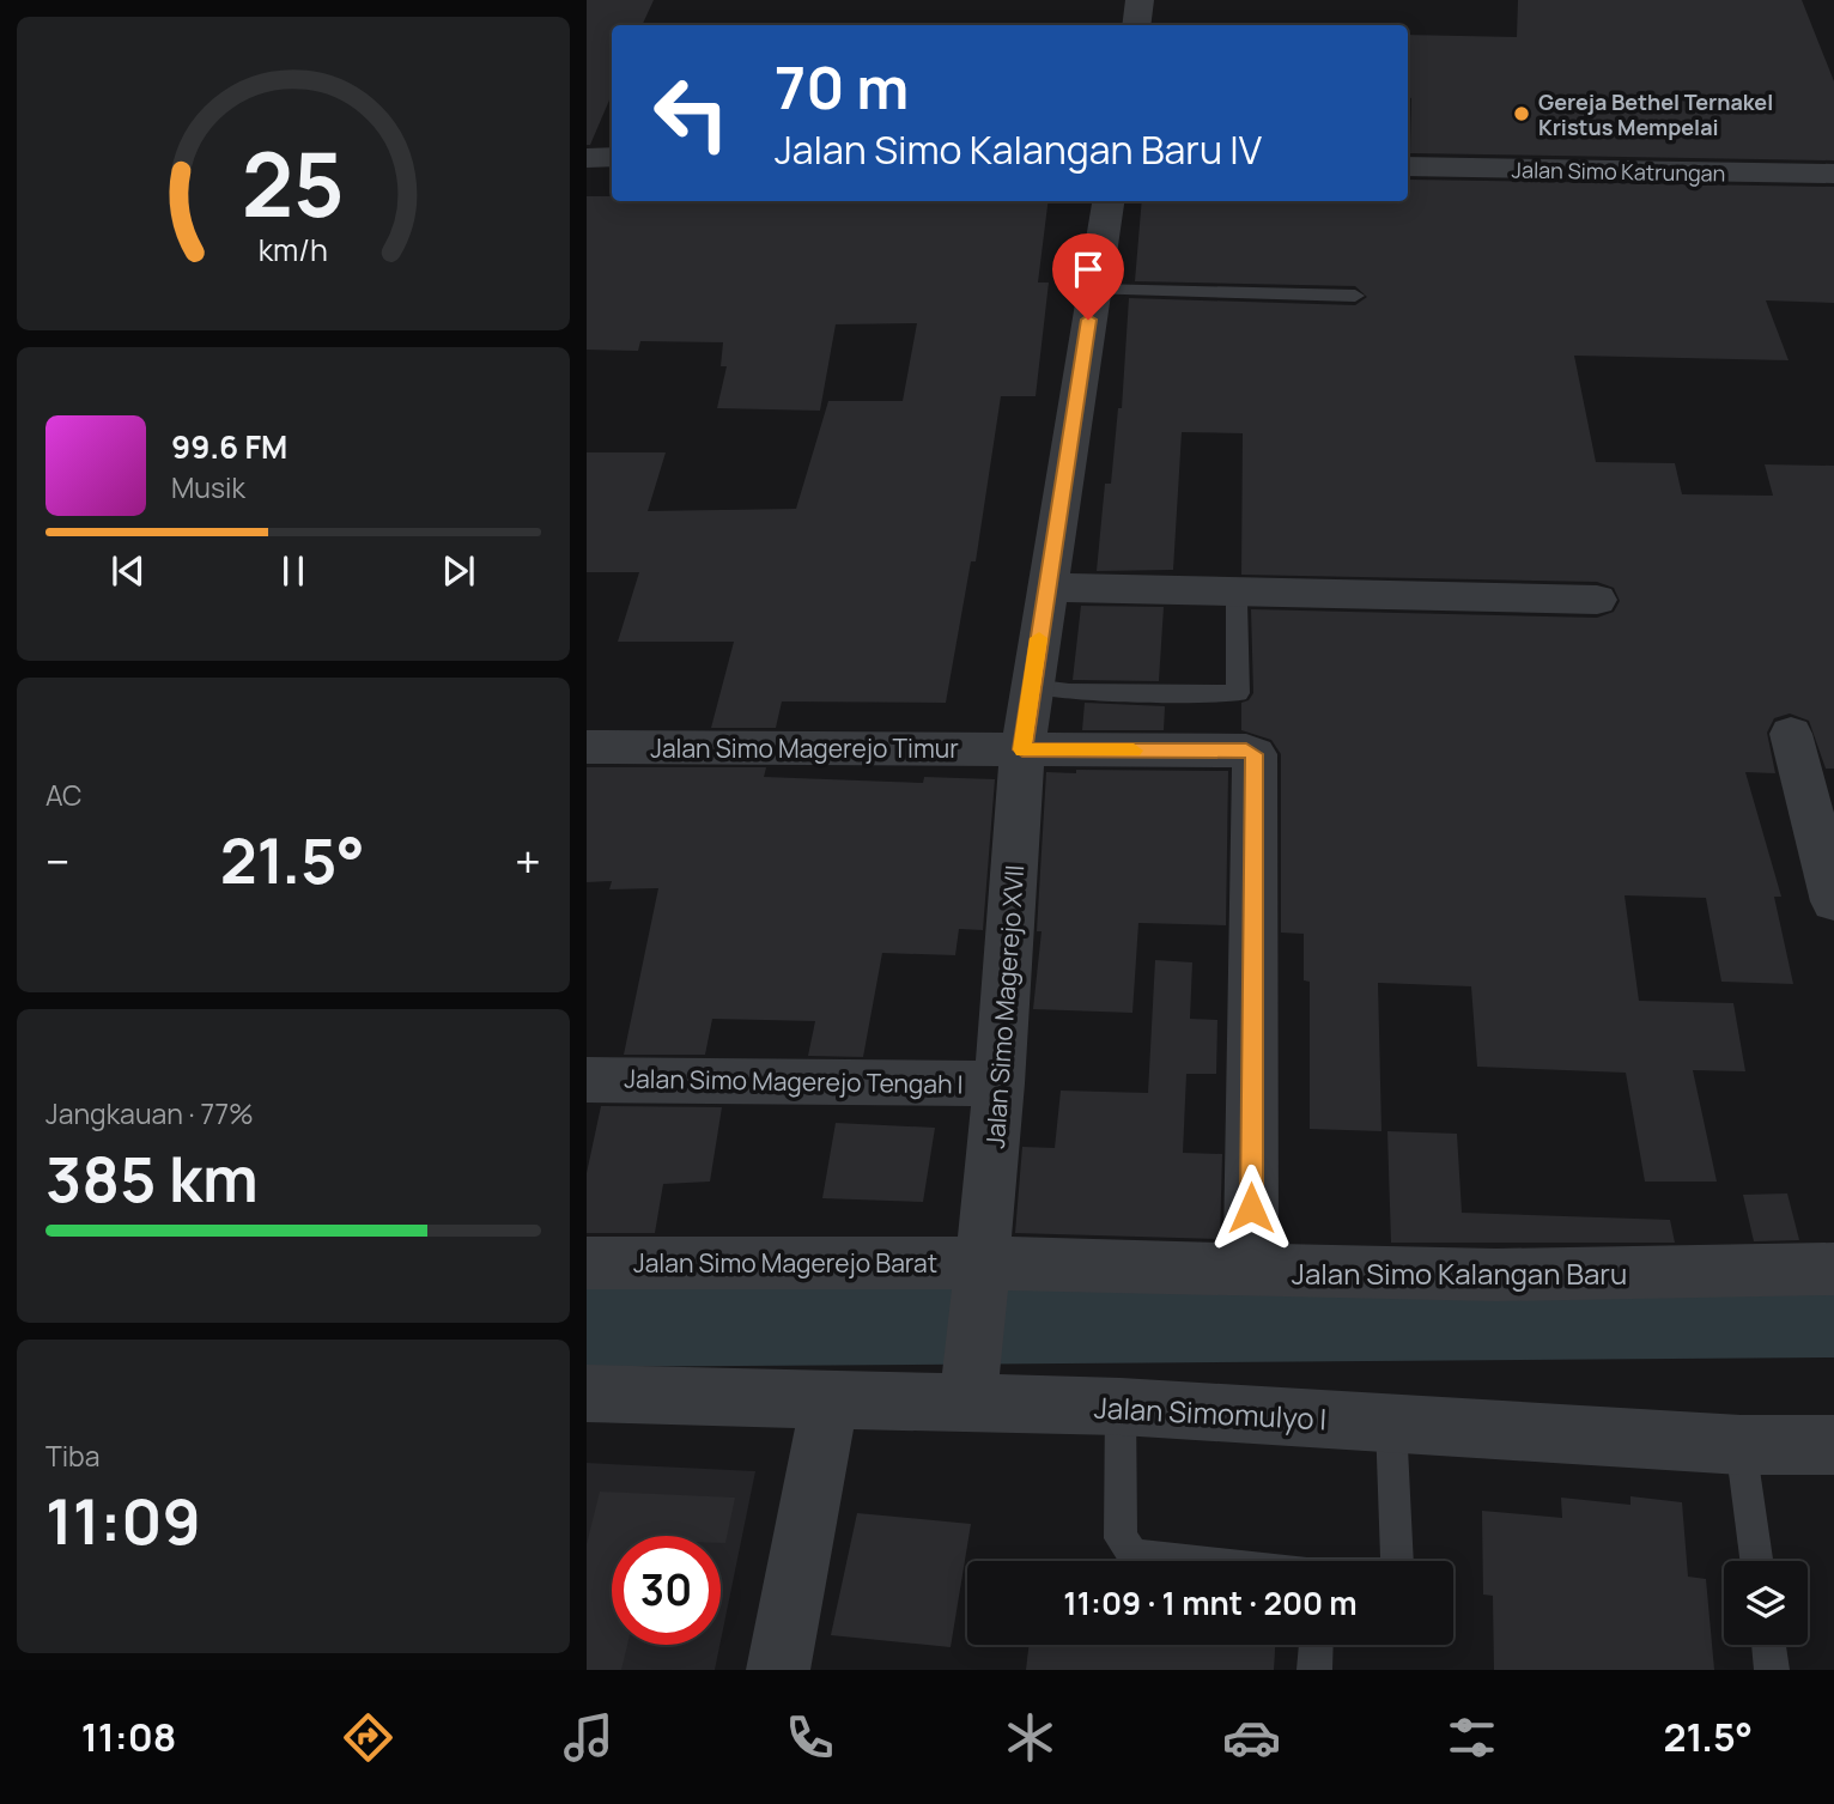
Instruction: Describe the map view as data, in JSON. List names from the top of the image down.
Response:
{
  "streets": {
    "street": [
      "Jalan Simo Katrungan",
      "Jalan Simo Magerejo Timur",
      "Jalan Simo Magerejo XVII",
      "Jalan Simo Magerejo Tengah I",
      "Jalan Simo Magerejo Barat",
      "Jalan Simo Kalangan Baru",
      "Jalan Simomulyo I"
    ]
  },
  "crossings": [
    ["Jalan Simo Magerejo Timur", "Jalan Simo Magerejo XVII"],
    ["Jalan Simo Magerejo Timur", "Jalan Simo Kalangan Baru"],
    ["Jalan Simo Magerejo XVII", "Jalan Simo Magerejo Tengah I"],
    ["Jalan Simo Magerejo XVII", "Jalan Simo Magerejo Barat"],
    ["Jalan Simo Magerejo XVII", "Jalan Simo Kalangan Baru"],
    ["Jalan Simo Magerejo XVII", "Jalan Simomulyo I"],
    ["Jalan Simo Magerejo Barat", "Jalan Simo Kalangan Baru"]
  ],
  "places": ["Gereja Bethel Ternakel Kristus Mempelai"],
  "page": {
    "turn": ["70 m", "Jalan Simo Kalangan Baru IV"],
    "song": ["99.6 FM", "Musik"],
    "tile": [
      "AC",
      ["Jangkauan · 77%", "385 km"],
      ["Tiba", "11:09"]
    ],
    "heat": ["−", "21.5°", "+"],
    "limit": "30",
    "trip": "11:09 · 1 mnt · 200 m",
    "tabs": ["11:08", "21.5°"],
    "gauge": ["25", "km/h"]
  }
}
